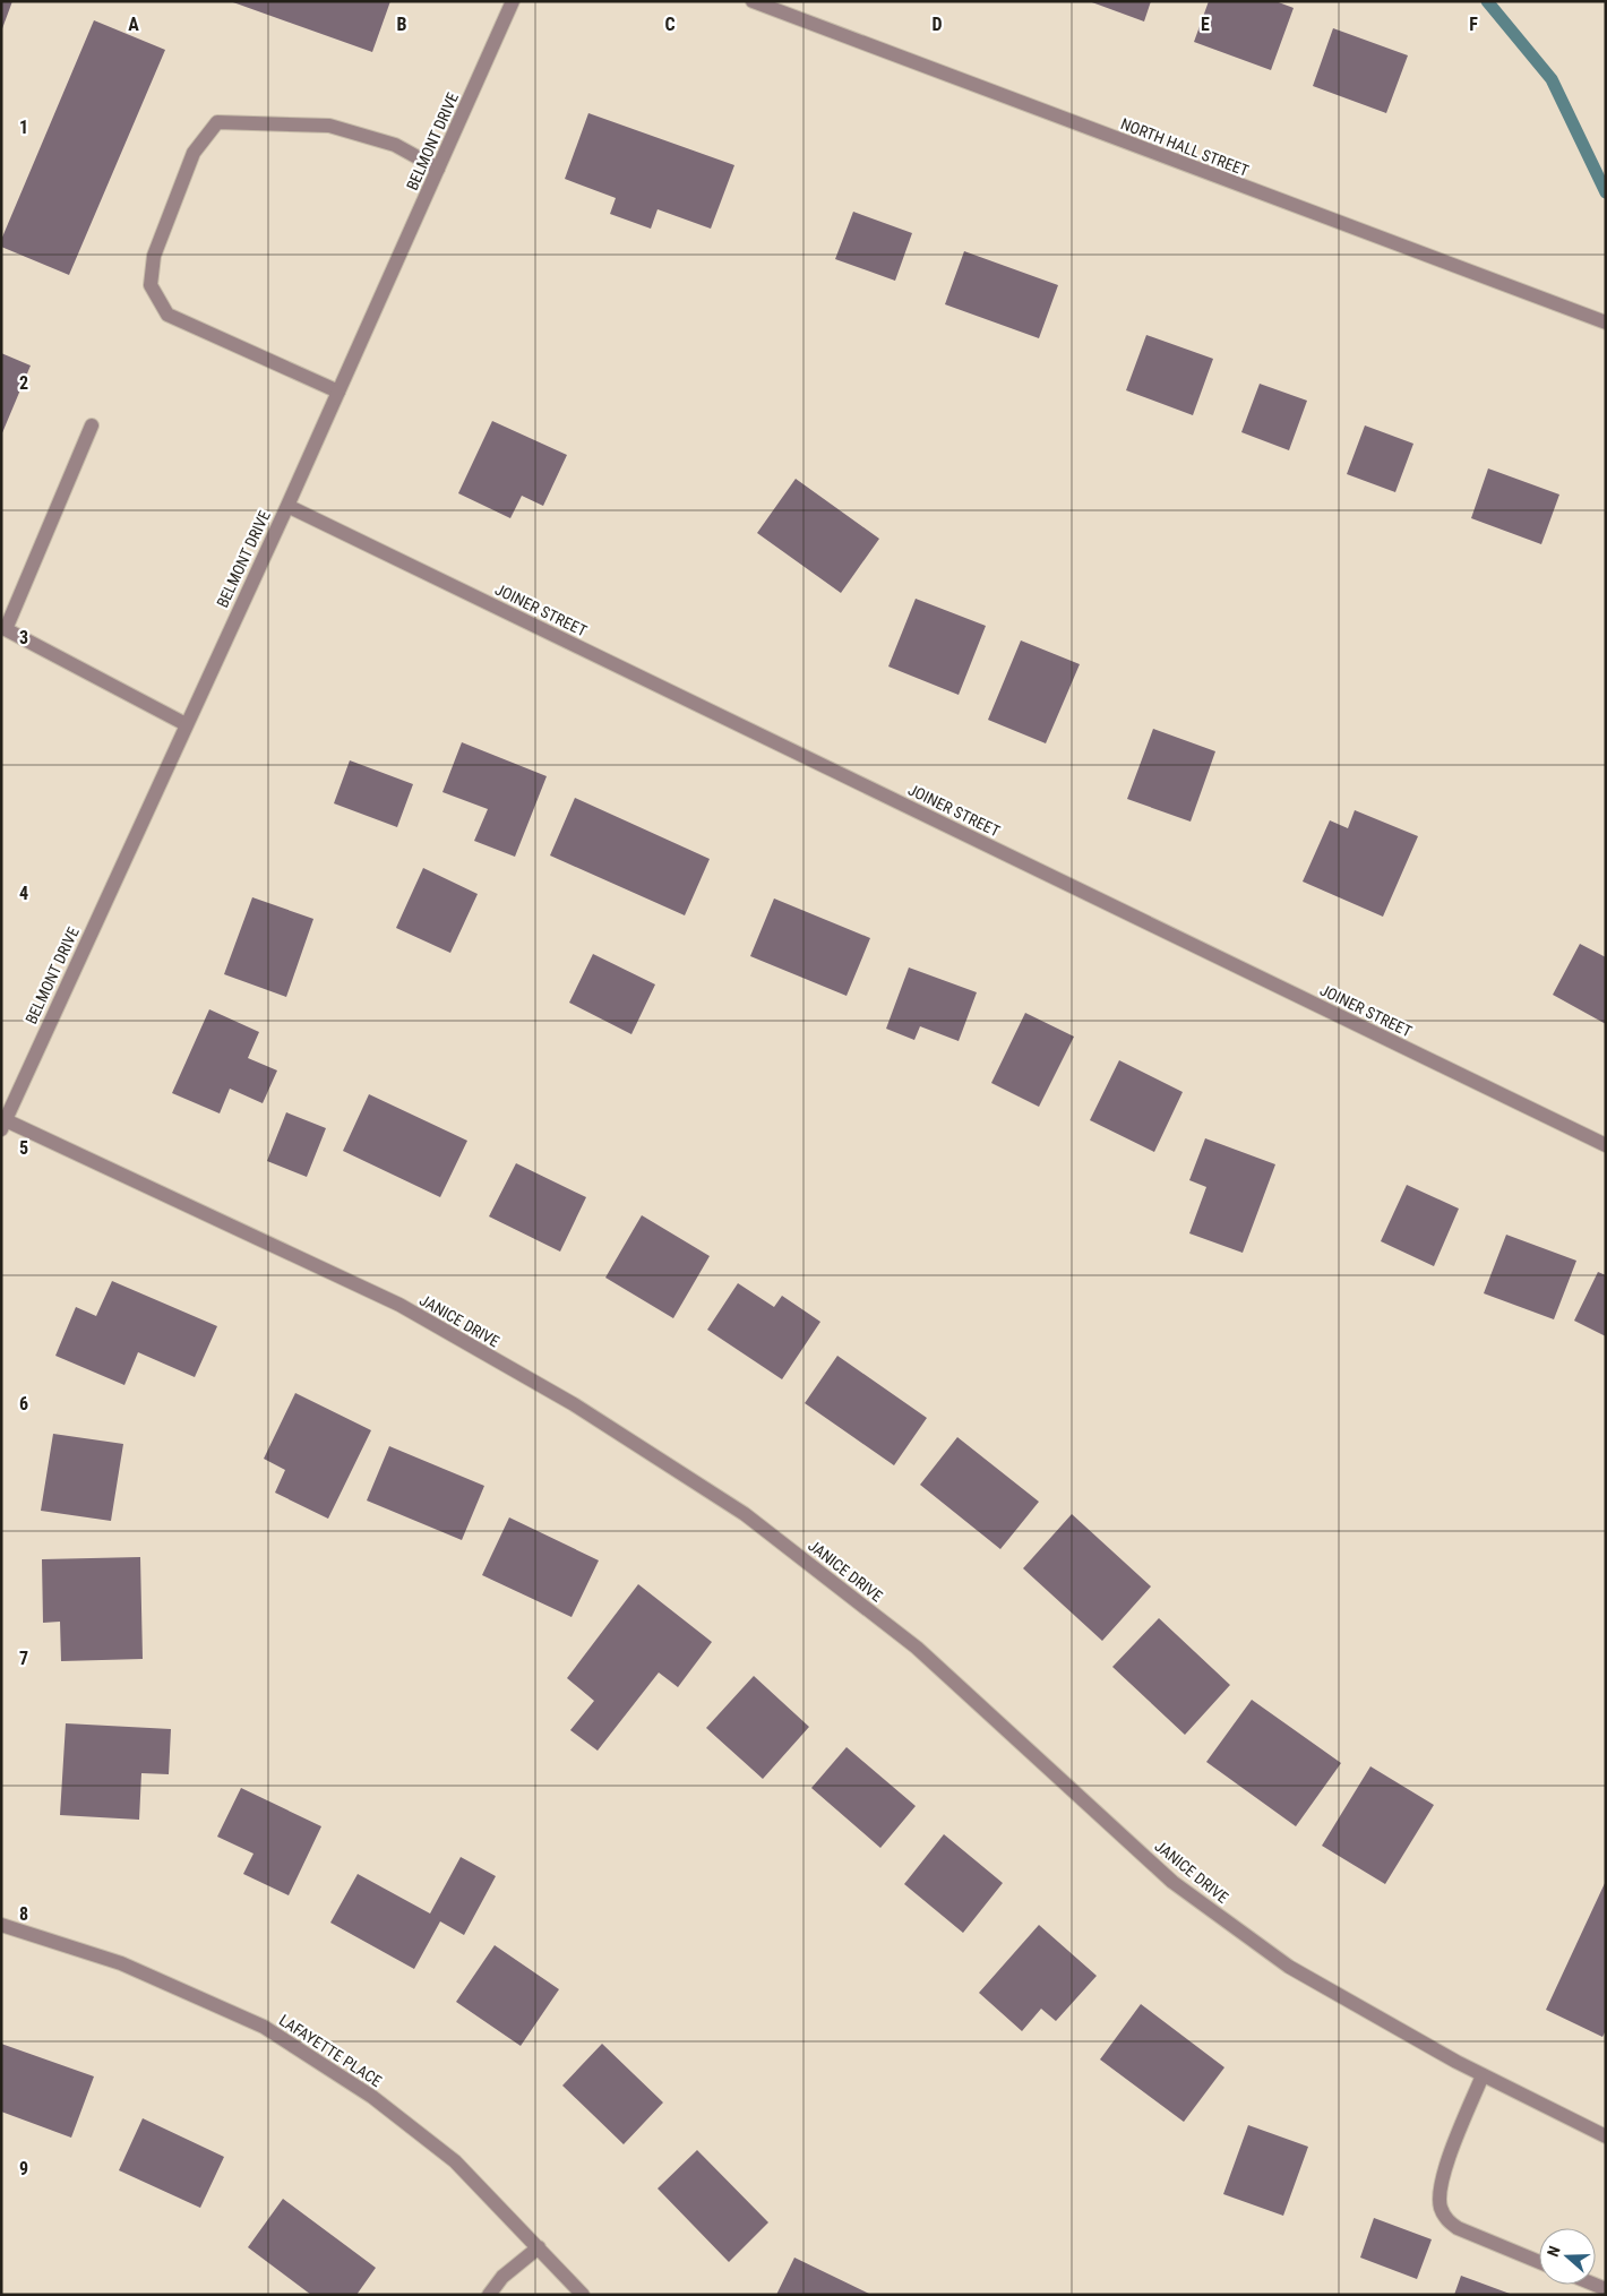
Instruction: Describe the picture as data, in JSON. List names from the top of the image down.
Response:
{
  "streets": {
    "street": [
      "BELMONT DRIVE",
      "NORTH HALL STREET",
      "JOINER STREET",
      "JANICE DRIVE",
      "LAFAYETTE PLACE"
    ]
  },
  "crossings": [
    ["BELMONT DRIVE", "JOINER STREET"],
    ["BELMONT DRIVE", "JANICE DRIVE"]
  ],
  "north": "left",
  "grid": {
    "columns": [
      "A",
      "B",
      "C",
      "D",
      "E",
      "F"
    ],
    "rows": [
      "1",
      "2",
      "3",
      "4",
      "5",
      "6",
      "7",
      "8",
      "9"
    ]
  }
}
